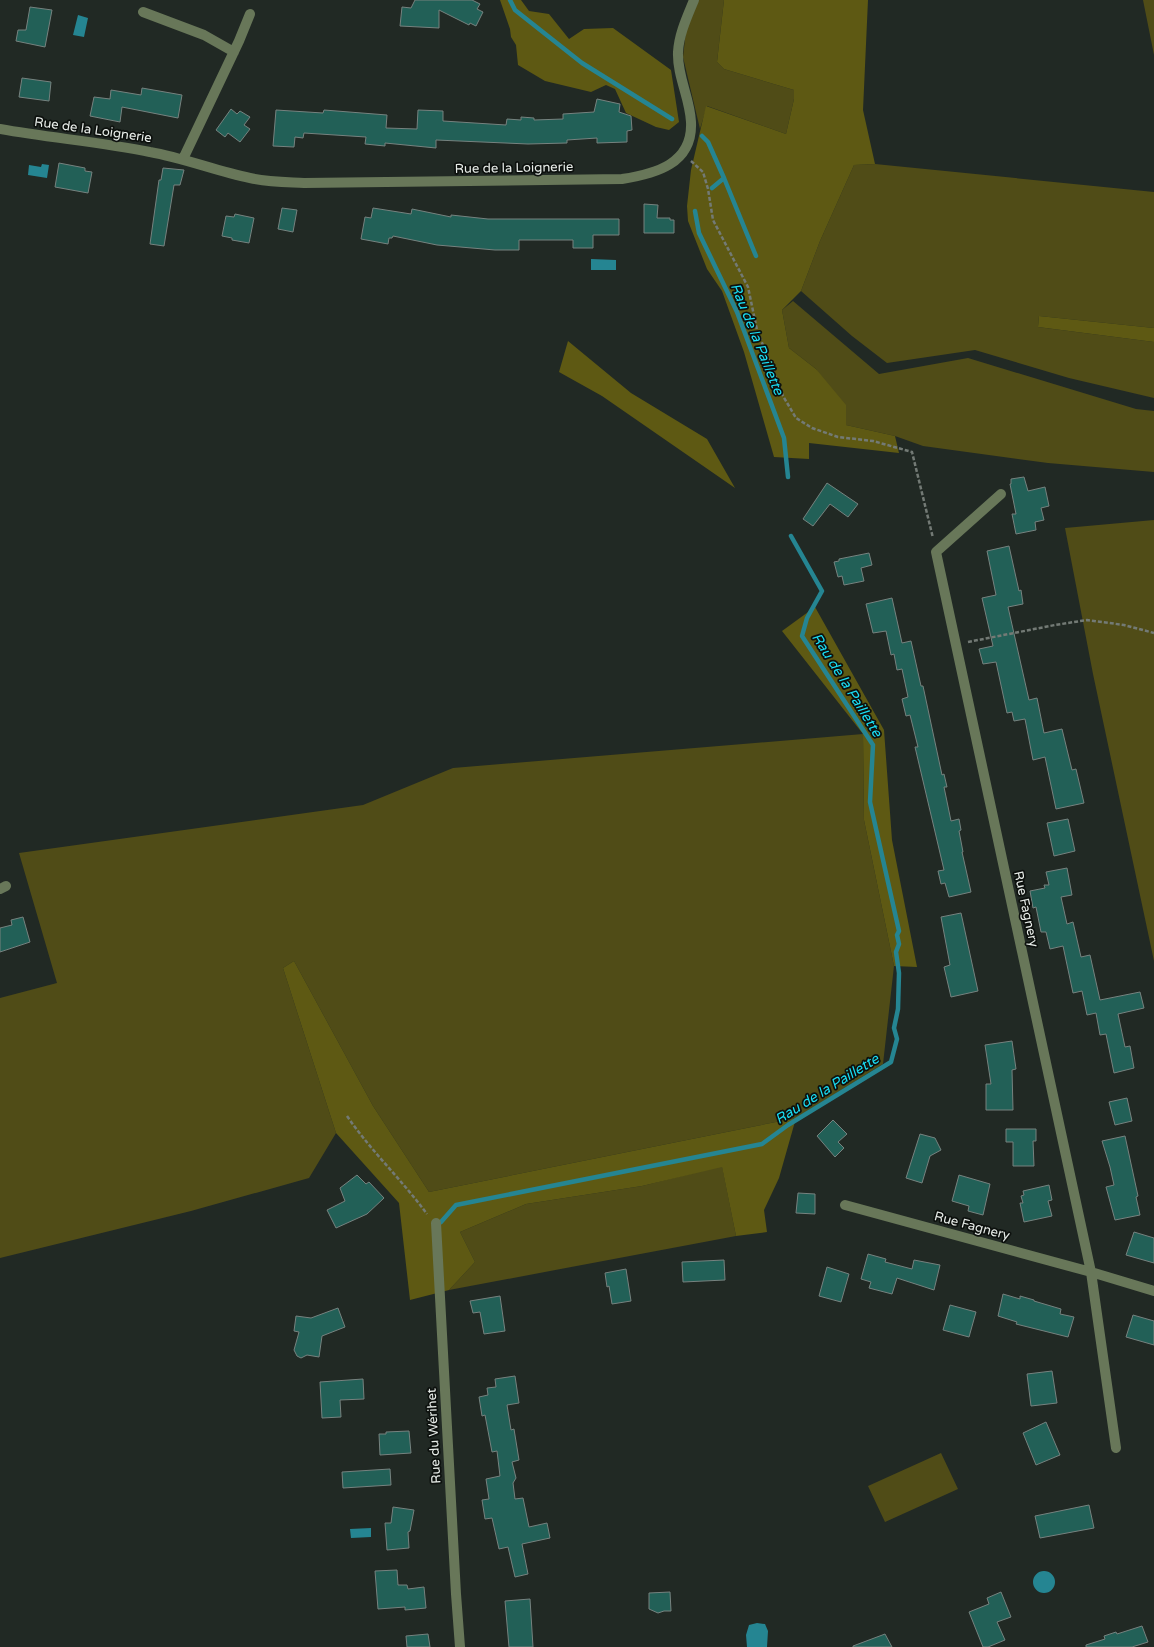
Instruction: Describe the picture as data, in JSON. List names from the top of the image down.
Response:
{
  "streets": {
    "street": ["Rue de la Loignerie", "Rue Fagnery", "Rue du Wérihet"]
  },
  "water": ["Rau de la Paillette"]
}
